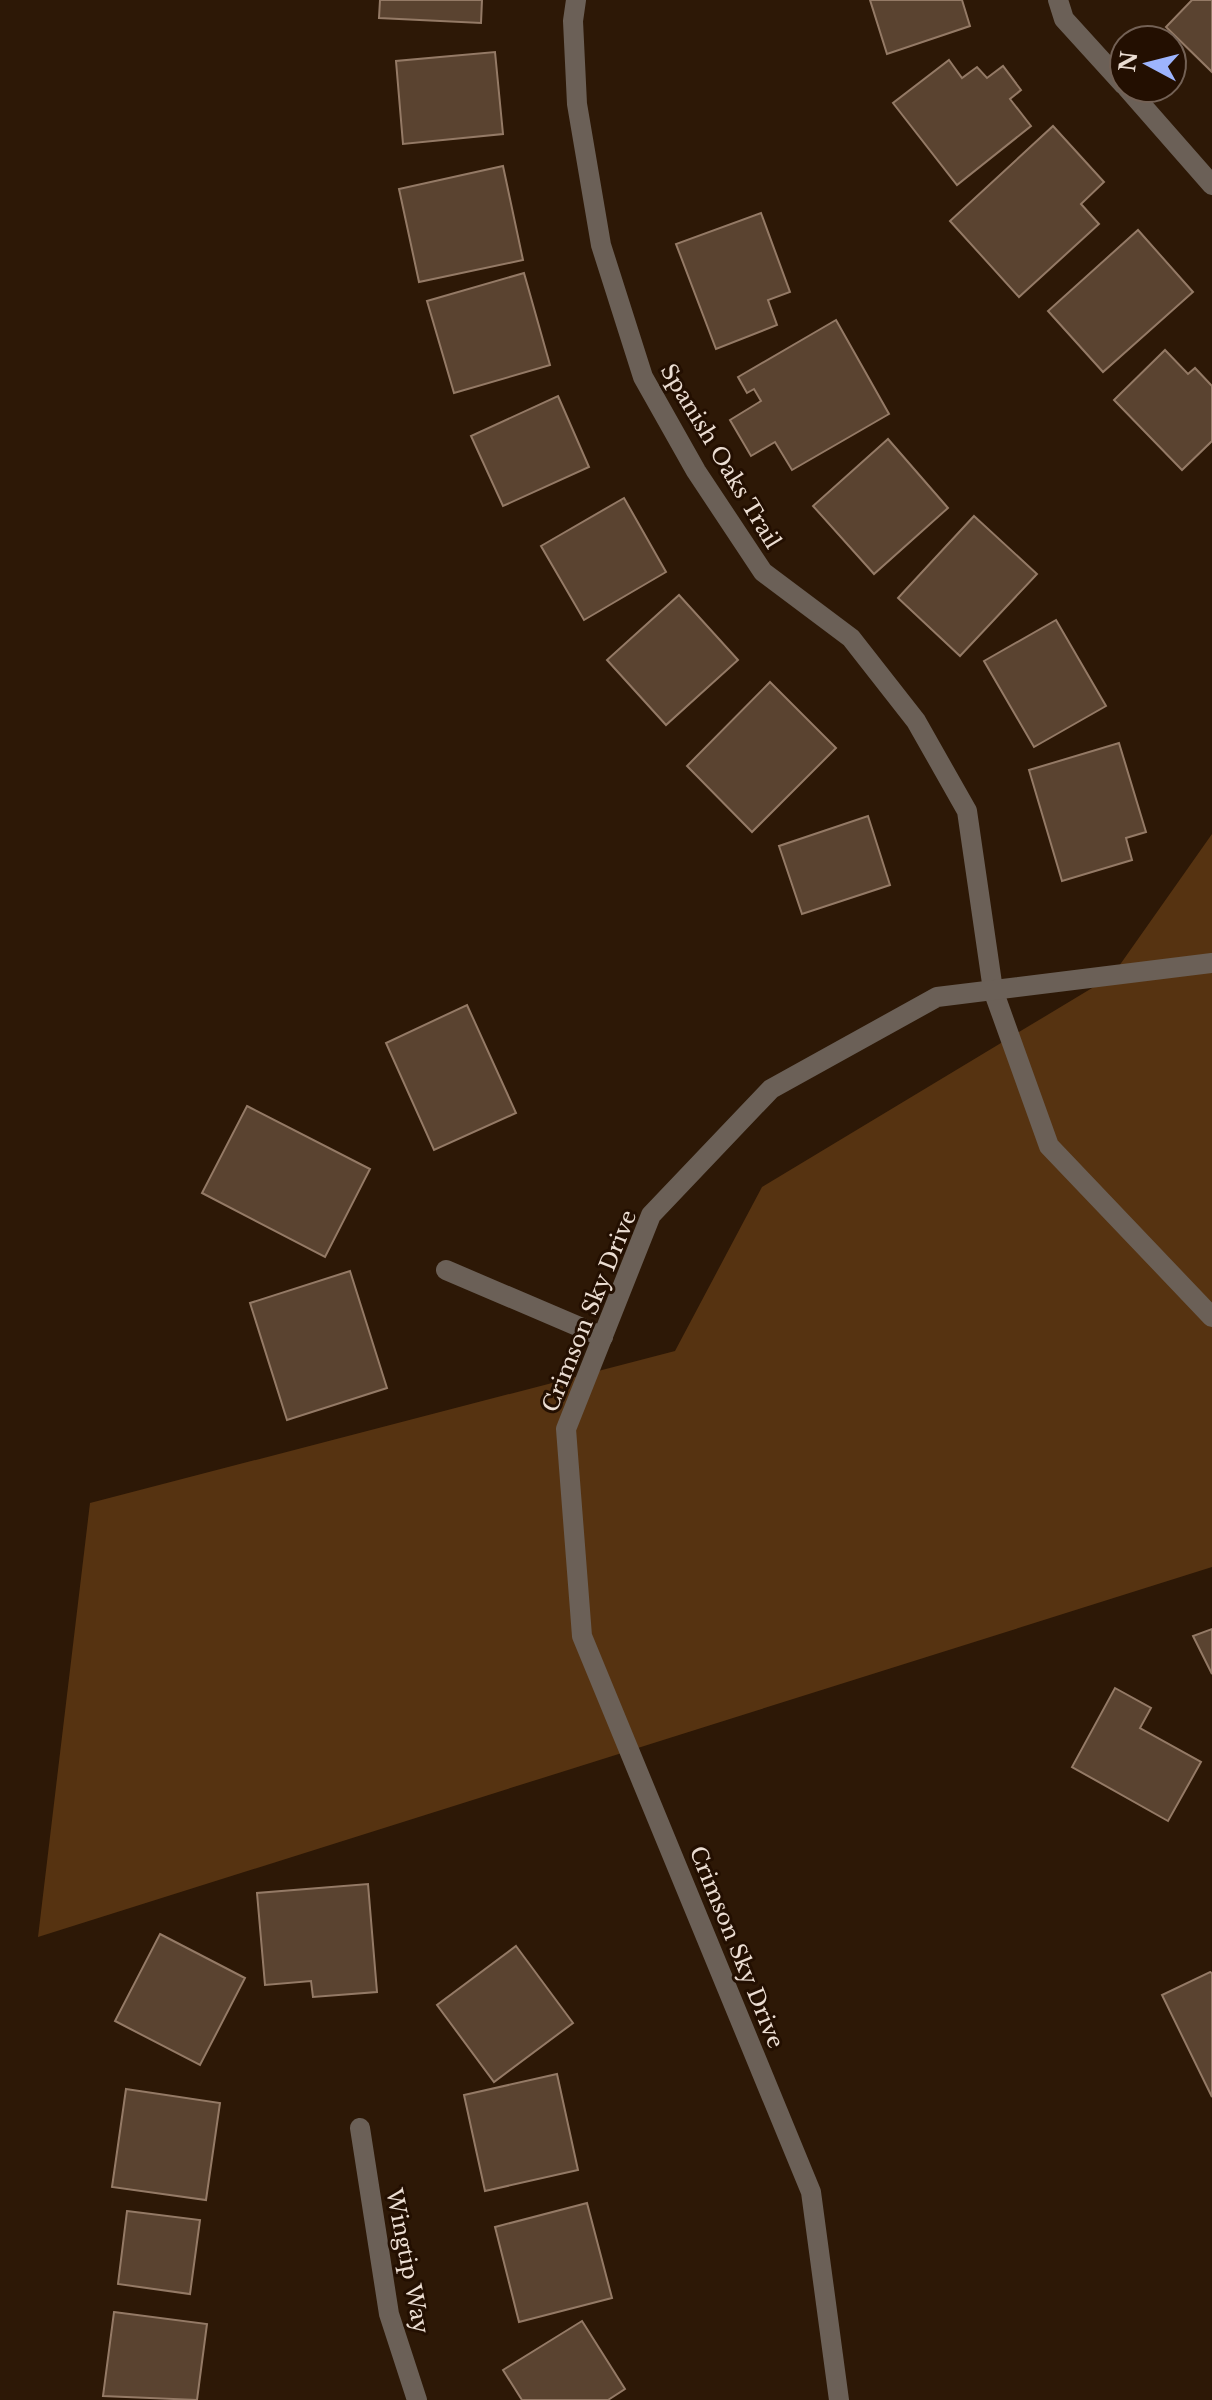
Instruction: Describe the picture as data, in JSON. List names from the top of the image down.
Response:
{
  "streets": {
    "street": ["Spanish Oaks Trail", "Crimson Sky Drive", "Wingtip Way"]
  },
  "crossings": [
    ["Spanish Oaks Trail", "Crimson Sky Drive"]
  ],
  "north": "left"
}
